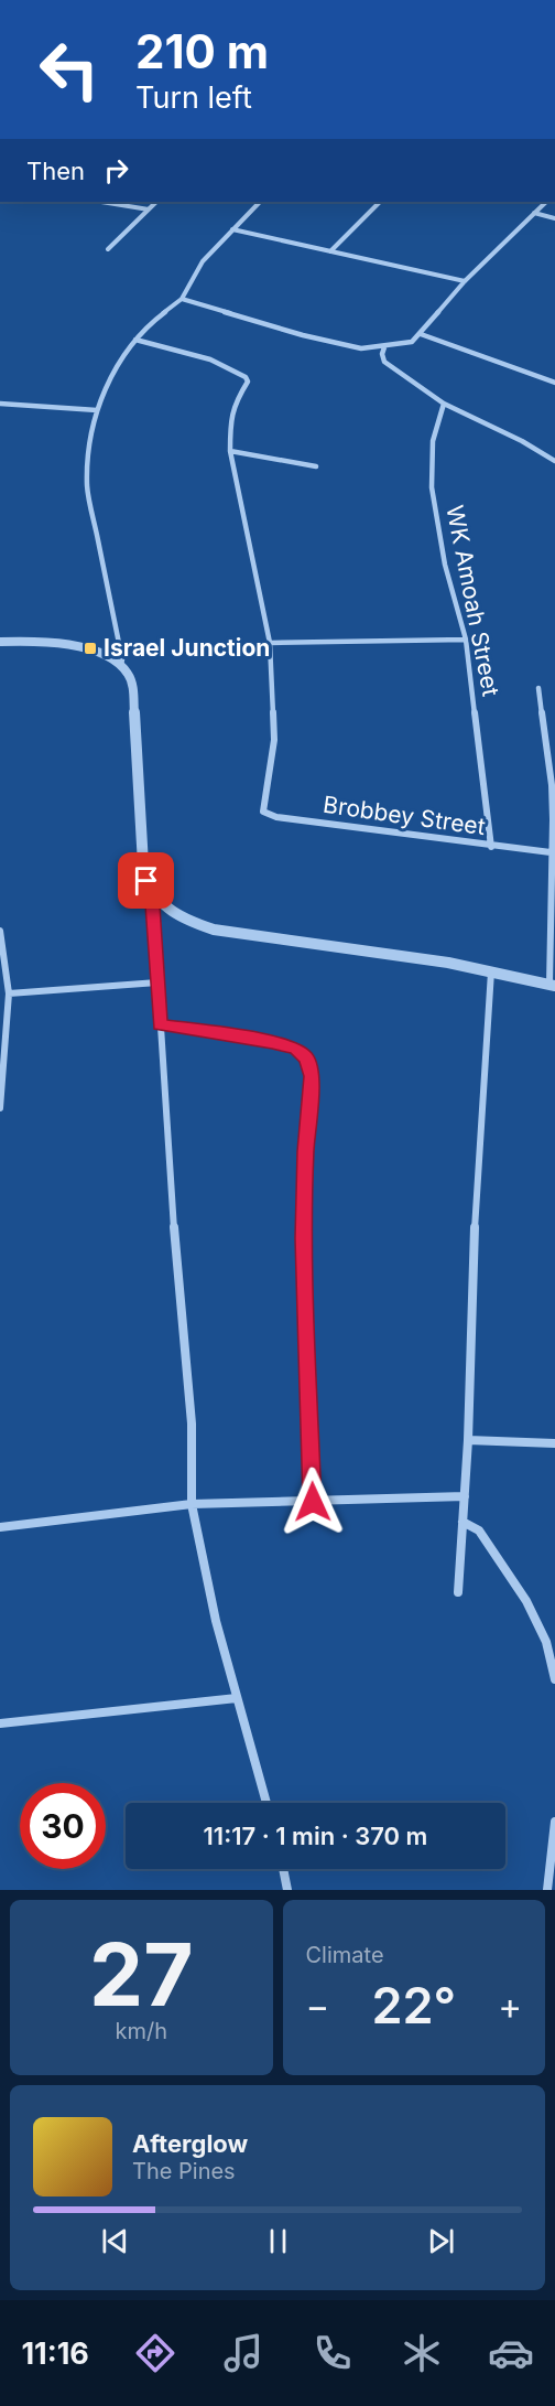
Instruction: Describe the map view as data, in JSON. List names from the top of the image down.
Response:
{
  "streets": {
    "street": ["WK Amoah Street", "Brobbey Street"]
  },
  "crossings": [
    ["WK Amoah Street", "Brobbey Street"]
  ],
  "places": {
    "transit": ["Israel Junction"]
  },
  "page": {
    "turn": ["210 m", "Turn left"],
    "then": "Then",
    "limit": "30",
    "trip": "11:17 · 1 min · 370 m",
    "tile": [
      ["27", "km/h"],
      "Climate"
    ],
    "heat": ["−", "22°", "+"],
    "song": ["Afterglow", "The Pines"],
    "tabs": "11:16"
  }
}
